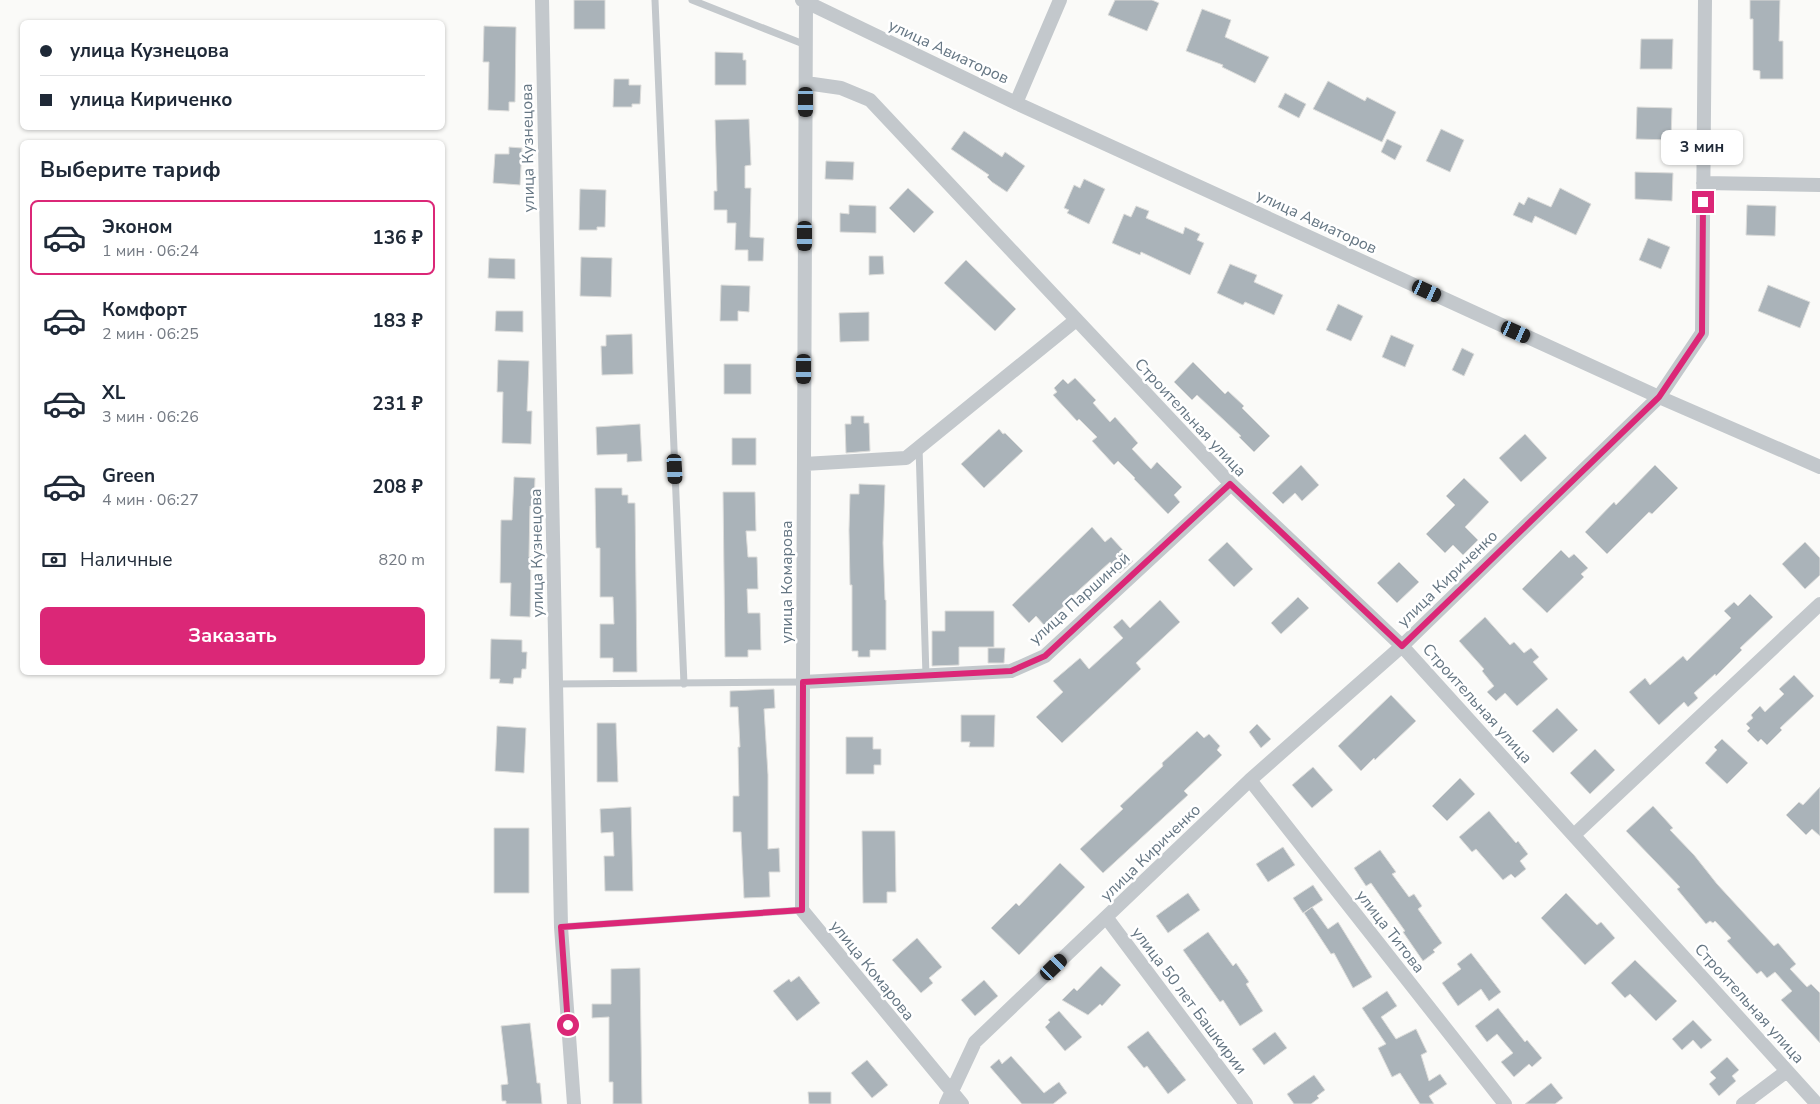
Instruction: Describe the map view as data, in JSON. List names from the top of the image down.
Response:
{
  "streets": {
    "street": [
      "улица Авиаторов",
      "улица Кузнецова",
      "Строительная улица",
      "улица Кириченко",
      "улица Комарова",
      "улица Паршиной",
      "улица Титова",
      "улица 50 лет Башкирии"
    ]
  },
  "crossings": [
    ["улица Авиаторов", "улица Кириченко"],
    ["улица Авиаторов", "улица Комарова"],
    ["Строительная улица", "улица Кириченко"],
    ["Строительная улица", "улица Комарова"],
    ["Строительная улица", "улица Паршиной"],
    ["улица Кириченко", "улица Комарова"],
    ["улица Кириченко", "улица Титова"],
    ["улица Кириченко", "улица 50 лет Башкирии"],
    ["улица Комарова", "улица Паршиной"]
  ],
  "page": {
    "banner": ["улица Кузнецова", "улица Кириченко"],
    "bubble": "3 мин",
    "heading": "Выберите тариф",
    "list": [
      {
        "name": "Эконом",
        "note": "1 мин · 06:24",
        "value": "136 ₽"
      },
      {
        "name": "Комфорт",
        "note": "2 мин · 06:25",
        "value": "183 ₽"
      },
      {
        "name": "XL",
        "note": "3 мин · 06:26",
        "value": "231 ₽"
      },
      {
        "name": "Green",
        "note": "4 мин · 06:27",
        "value": "208 ₽"
      }
    ],
    "pay": ["Наличные", "820 m"],
    "buttons": "Заказать"
  }
}
